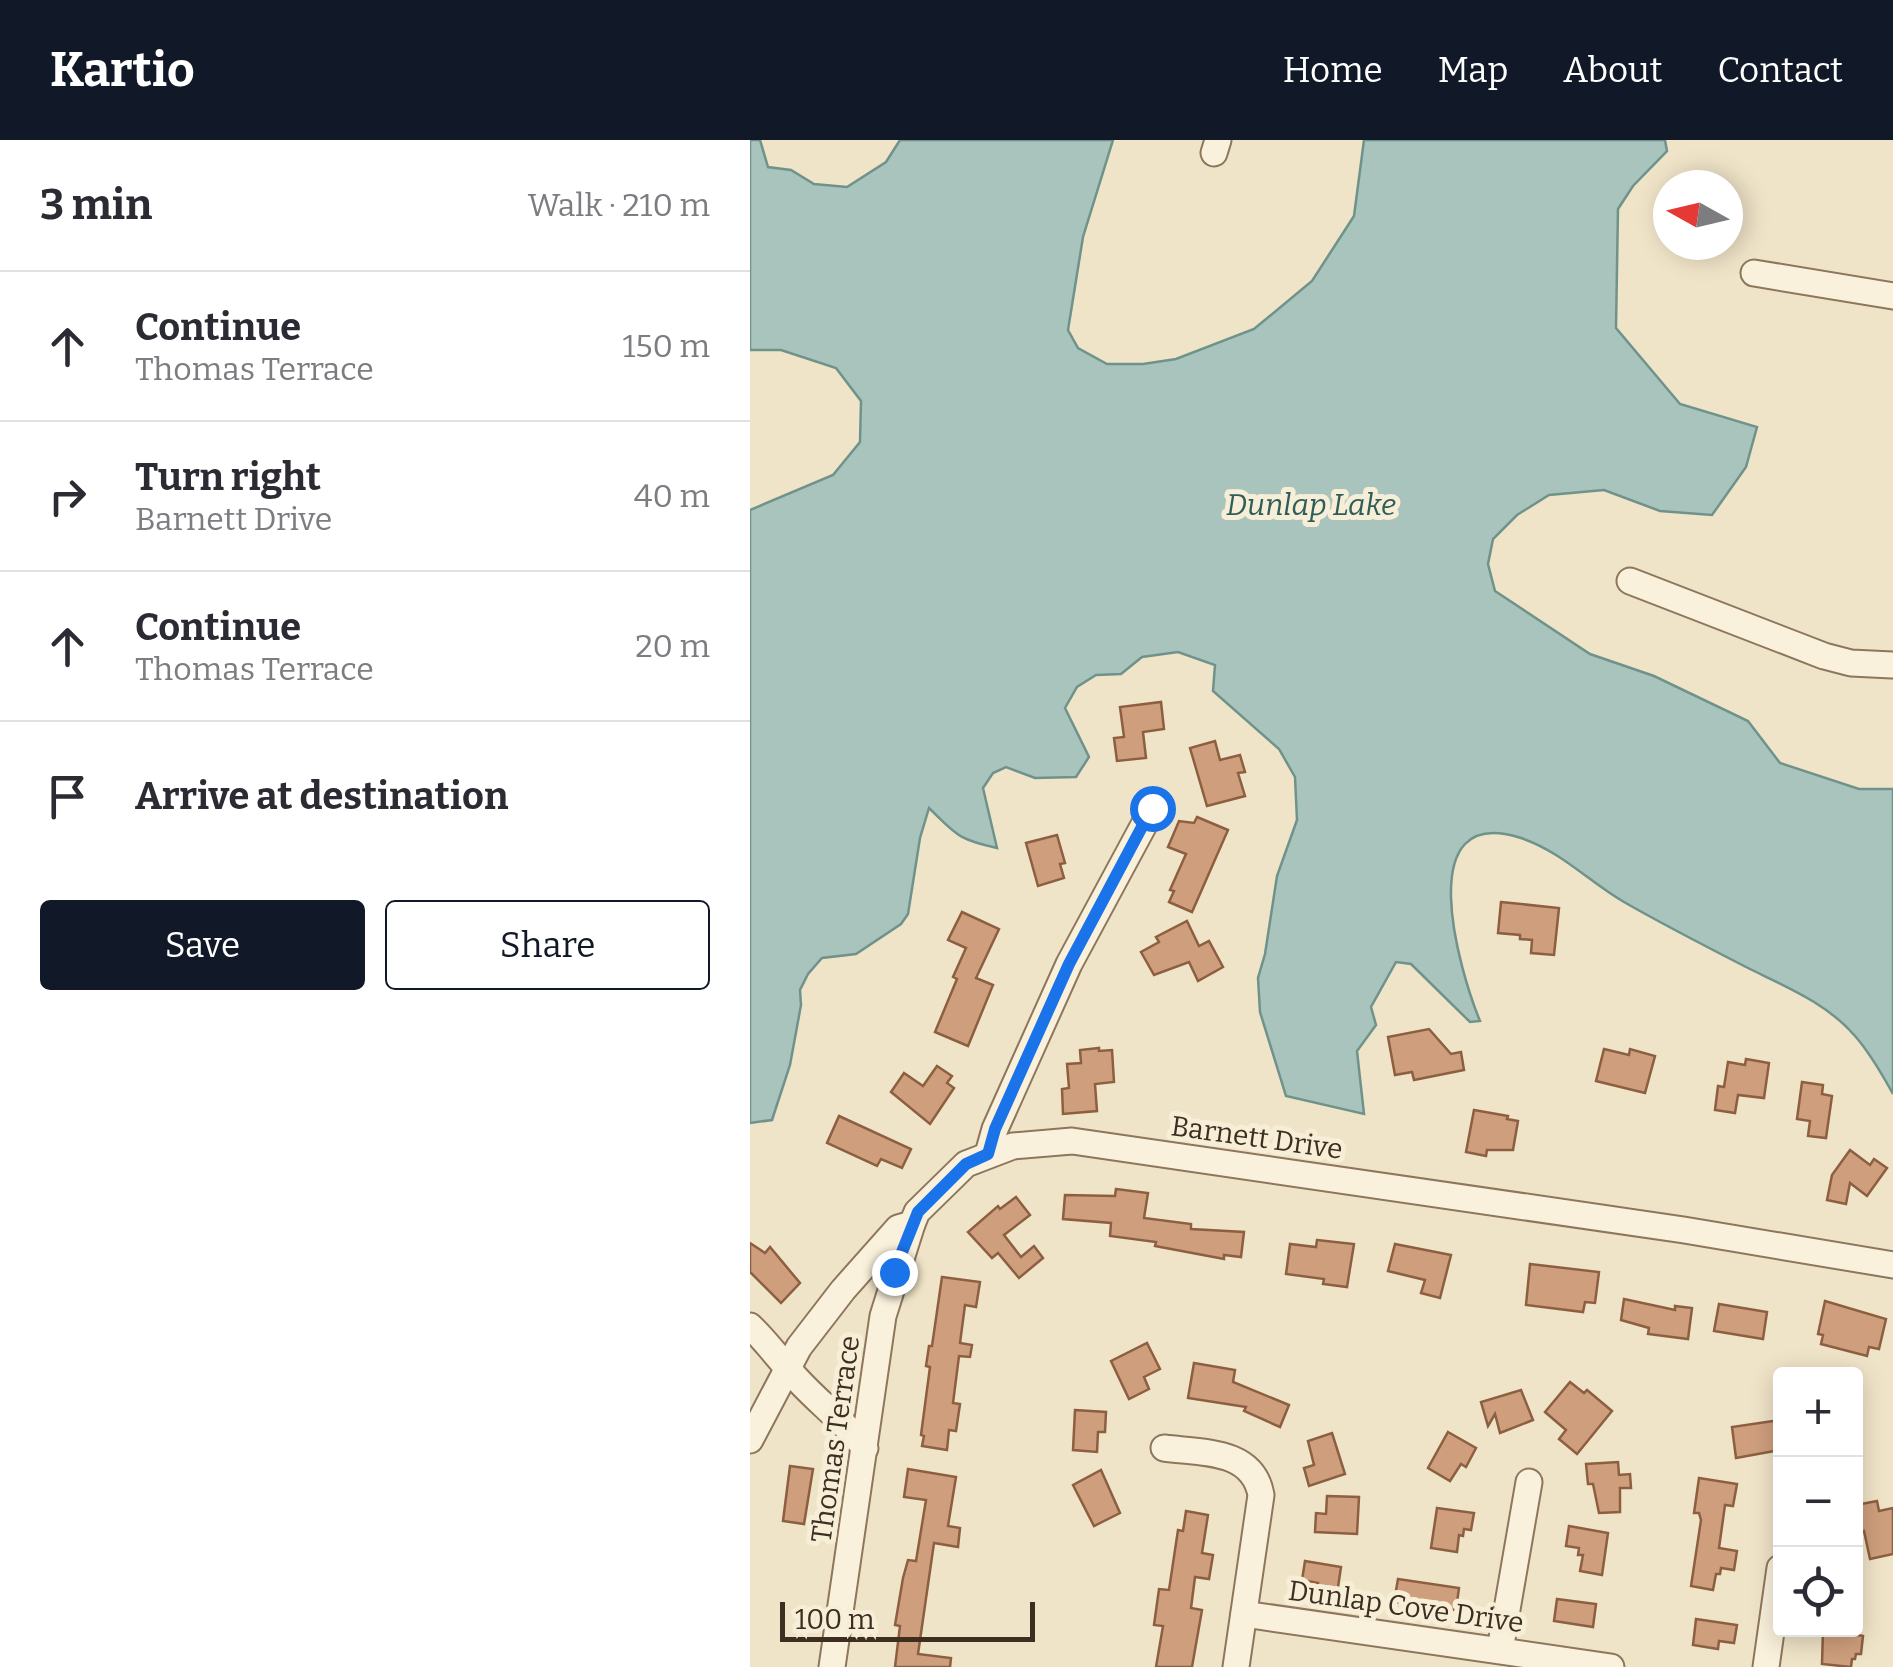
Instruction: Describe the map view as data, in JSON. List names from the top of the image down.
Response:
{
  "streets": {
    "street": ["Barnett Drive", "Thomas Terrace", "Dunlap Cove Drive"]
  },
  "crossings": [
    ["Barnett Drive", "Thomas Terrace"]
  ],
  "water": ["Dunlap Lake"],
  "scale_bar": "100 m",
  "north": "left",
  "page": {
    "header": "Kartio",
    "nav": [
      "Home",
      "Map",
      "About",
      "Contact"
    ],
    "heading": ["3 min", "Walk · 210 m"],
    "list": [
      ["Continue", "Thomas Terrace", "150 m"],
      ["Turn right", "Barnett Drive", "40 m"],
      ["Continue", "Thomas Terrace", "20 m"],
      "Arrive at destination"
    ],
    "buttons": ["Save", "Share"],
    "map_buttons": ["+", "−"],
    "scale": "100 m"
  }
}
